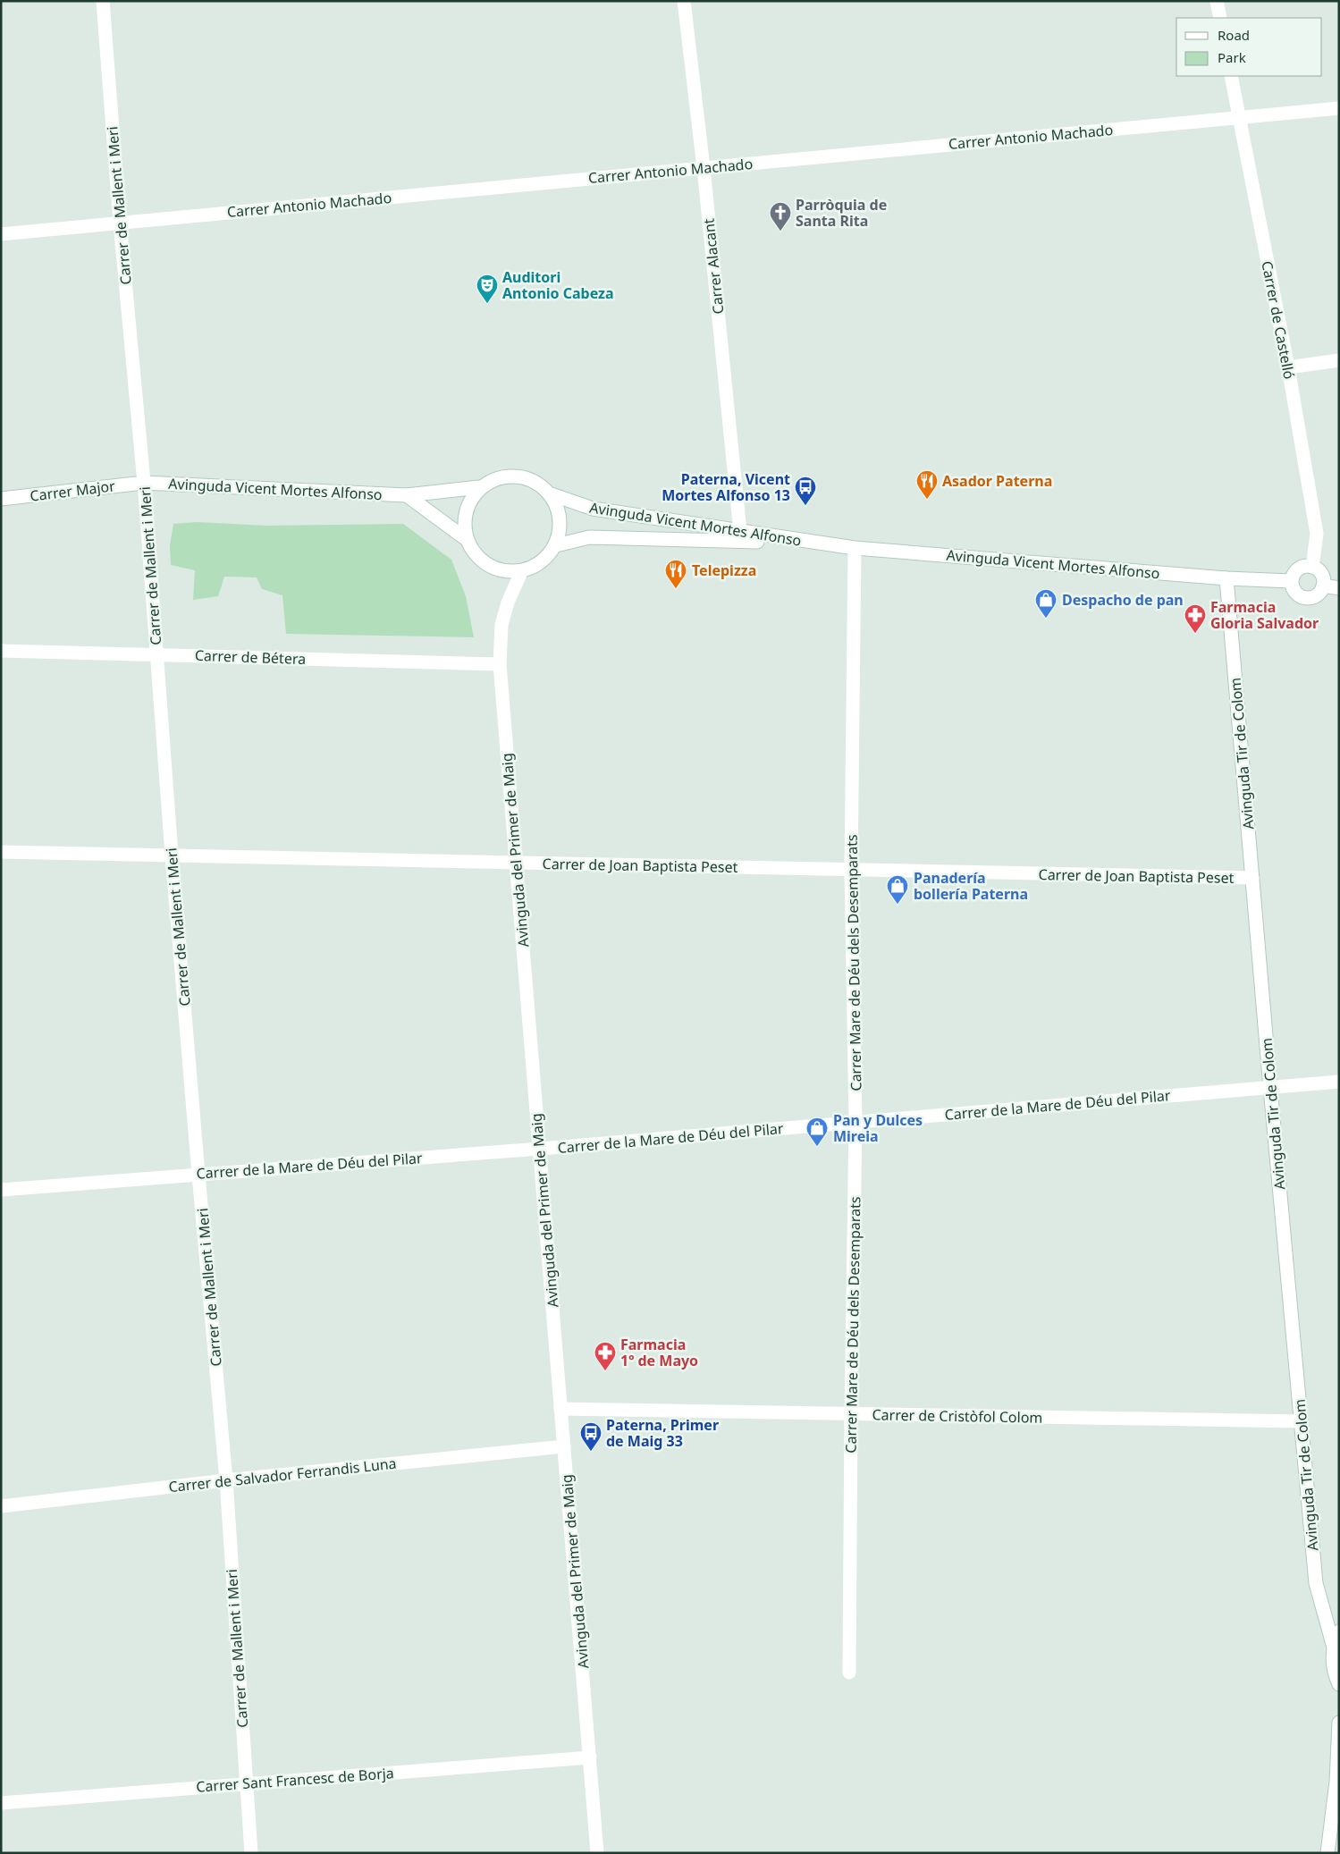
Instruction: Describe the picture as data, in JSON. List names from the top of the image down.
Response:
{
  "streets": {
    "street": [
      "Carrer Antonio Machado",
      "Carrer de Mallent i Meri",
      "Carrer Alacant",
      "Carrer de Castelló",
      "Avinguda Vicent Mortes Alfonso",
      "Carrer Major",
      "Carrer de Bétera",
      "Avinguda Tir de Colom",
      "Avinguda del Primer de Maig",
      "Carrer de Joan Baptista Peset",
      "Carrer Mare de Déu dels Desemparats",
      "Carrer de la Mare de Déu del Pilar",
      "Carrer de Cristòfol Colom",
      "Carrer de Salvador Ferrandis Luna",
      "Carrer Sant Francesc de Borja"
    ]
  },
  "crossings": [
    ["Carrer Antonio Machado", "Carrer de Mallent i Meri"],
    ["Carrer Antonio Machado", "Carrer Alacant"],
    ["Carrer Antonio Machado", "Carrer de Castelló"],
    ["Carrer de Mallent i Meri", "Avinguda Vicent Mortes Alfonso"],
    ["Carrer de Mallent i Meri", "Carrer Major"],
    ["Carrer de Mallent i Meri", "Carrer de Bétera"],
    ["Carrer de Mallent i Meri", "Carrer de Joan Baptista Peset"],
    ["Carrer de Mallent i Meri", "Carrer de la Mare de Déu del Pilar"],
    ["Carrer de Mallent i Meri", "Carrer de Salvador Ferrandis Luna"],
    ["Carrer de Mallent i Meri", "Carrer Sant Francesc de Borja"],
    ["Carrer Alacant", "Avinguda Vicent Mortes Alfonso"],
    ["Carrer de Castelló", "Avinguda Vicent Mortes Alfonso"],
    ["Avinguda Vicent Mortes Alfonso", "Carrer Major"],
    ["Avinguda Vicent Mortes Alfonso", "Avinguda Tir de Colom"],
    ["Avinguda Vicent Mortes Alfonso", "Avinguda del Primer de Maig"],
    ["Avinguda Vicent Mortes Alfonso", "Carrer Mare de Déu dels Desemparats"],
    ["Carrer de Bétera", "Avinguda del Primer de Maig"],
    ["Avinguda Tir de Colom", "Carrer de Joan Baptista Peset"],
    ["Avinguda Tir de Colom", "Carrer de la Mare de Déu del Pilar"],
    ["Avinguda Tir de Colom", "Carrer de Cristòfol Colom"],
    ["Avinguda del Primer de Maig", "Carrer de Joan Baptista Peset"],
    ["Avinguda del Primer de Maig", "Carrer de la Mare de Déu del Pilar"],
    ["Avinguda del Primer de Maig", "Carrer de Cristòfol Colom"],
    ["Avinguda del Primer de Maig", "Carrer de Salvador Ferrandis Luna"],
    ["Avinguda del Primer de Maig", "Carrer Sant Francesc de Borja"],
    ["Carrer de Joan Baptista Peset", "Carrer Mare de Déu dels Desemparats"],
    ["Carrer Mare de Déu dels Desemparats", "Carrer de la Mare de Déu del Pilar"],
    ["Carrer Mare de Déu dels Desemparats", "Carrer de Cristòfol Colom"]
  ],
  "places": {
    "church": ["Parròquia de Santa Rita"],
    "theatre": ["Auditori Antonio Cabeza"],
    "restaurant": ["Asador Paterna", "Telepizza"],
    "bus stop": ["Paterna, Vicent Mortes Alfonso 13", "Paterna, Primer de Maig 33"],
    "shop": ["Despacho de pan", "Panadería bollería Paterna", "Pan y Dulces Mireia"],
    "pharmacy": ["Farmacia Gloria Salvador", "Farmacia 1º de Mayo"]
  },
  "legend": ["Road", "Park"]
}
